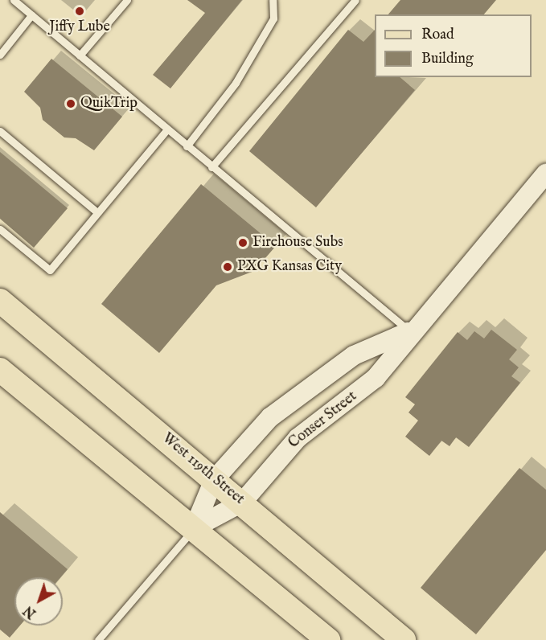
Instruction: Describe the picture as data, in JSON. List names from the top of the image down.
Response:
{
  "streets": {
    "main road": ["West 119th Street"],
    "street": ["Conser Street"]
  },
  "crossings": [
    ["Conser Street", "West 119th Street"]
  ],
  "places": [
    "Jiffy Lube",
    "QuikTrip",
    "Firehouse Subs",
    "PXG Kansas City"
  ],
  "legend": ["Road", "Building"],
  "north": "bottom left"
}
